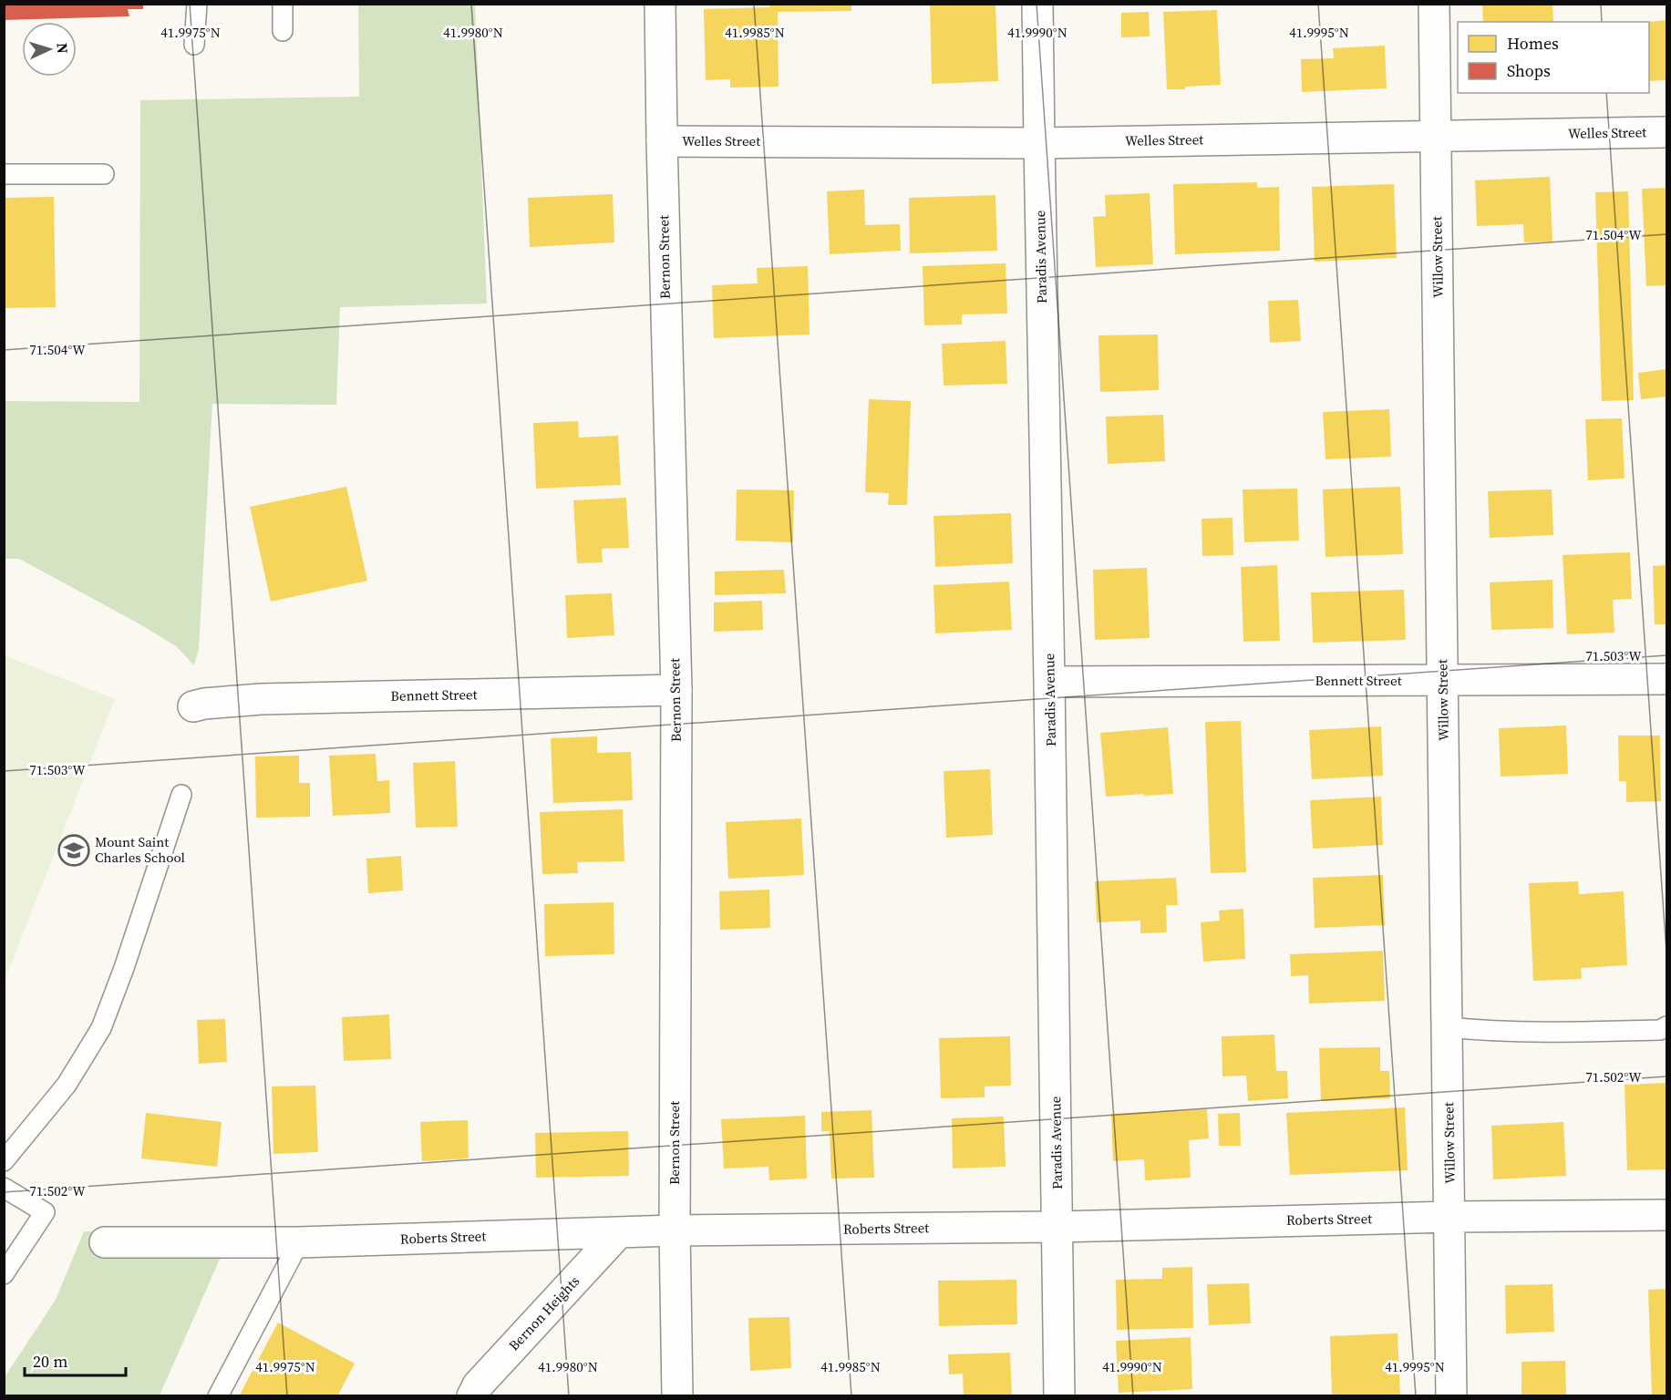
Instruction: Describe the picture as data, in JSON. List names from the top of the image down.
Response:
{
  "streets": {
    "street": [
      "Welles Street",
      "Bernon Street",
      "Paradis Avenue",
      "Willow Street",
      "Bennett Street",
      "Roberts Street",
      "Bernon Heights"
    ]
  },
  "crossings": [
    ["Welles Street", "Bernon Street"],
    ["Welles Street", "Paradis Avenue"],
    ["Welles Street", "Willow Street"],
    ["Bernon Street", "Bennett Street"],
    ["Bernon Street", "Roberts Street"],
    ["Paradis Avenue", "Bennett Street"],
    ["Paradis Avenue", "Roberts Street"],
    ["Willow Street", "Bennett Street"],
    ["Willow Street", "Roberts Street"],
    ["Roberts Street", "Bernon Heights"]
  ],
  "places": {
    "school or university": ["Mount Saint Charles School"]
  },
  "legend": ["Homes", "Shops"],
  "scale_bar": "20 m",
  "north": "right",
  "coordinates": [
    "41.9975°N",
    "41.9980°N",
    "41.9985°N",
    "41.9990°N",
    "41.9995°N",
    "71.504°W",
    "71.503°W",
    "71.502°W"
  ]
}
